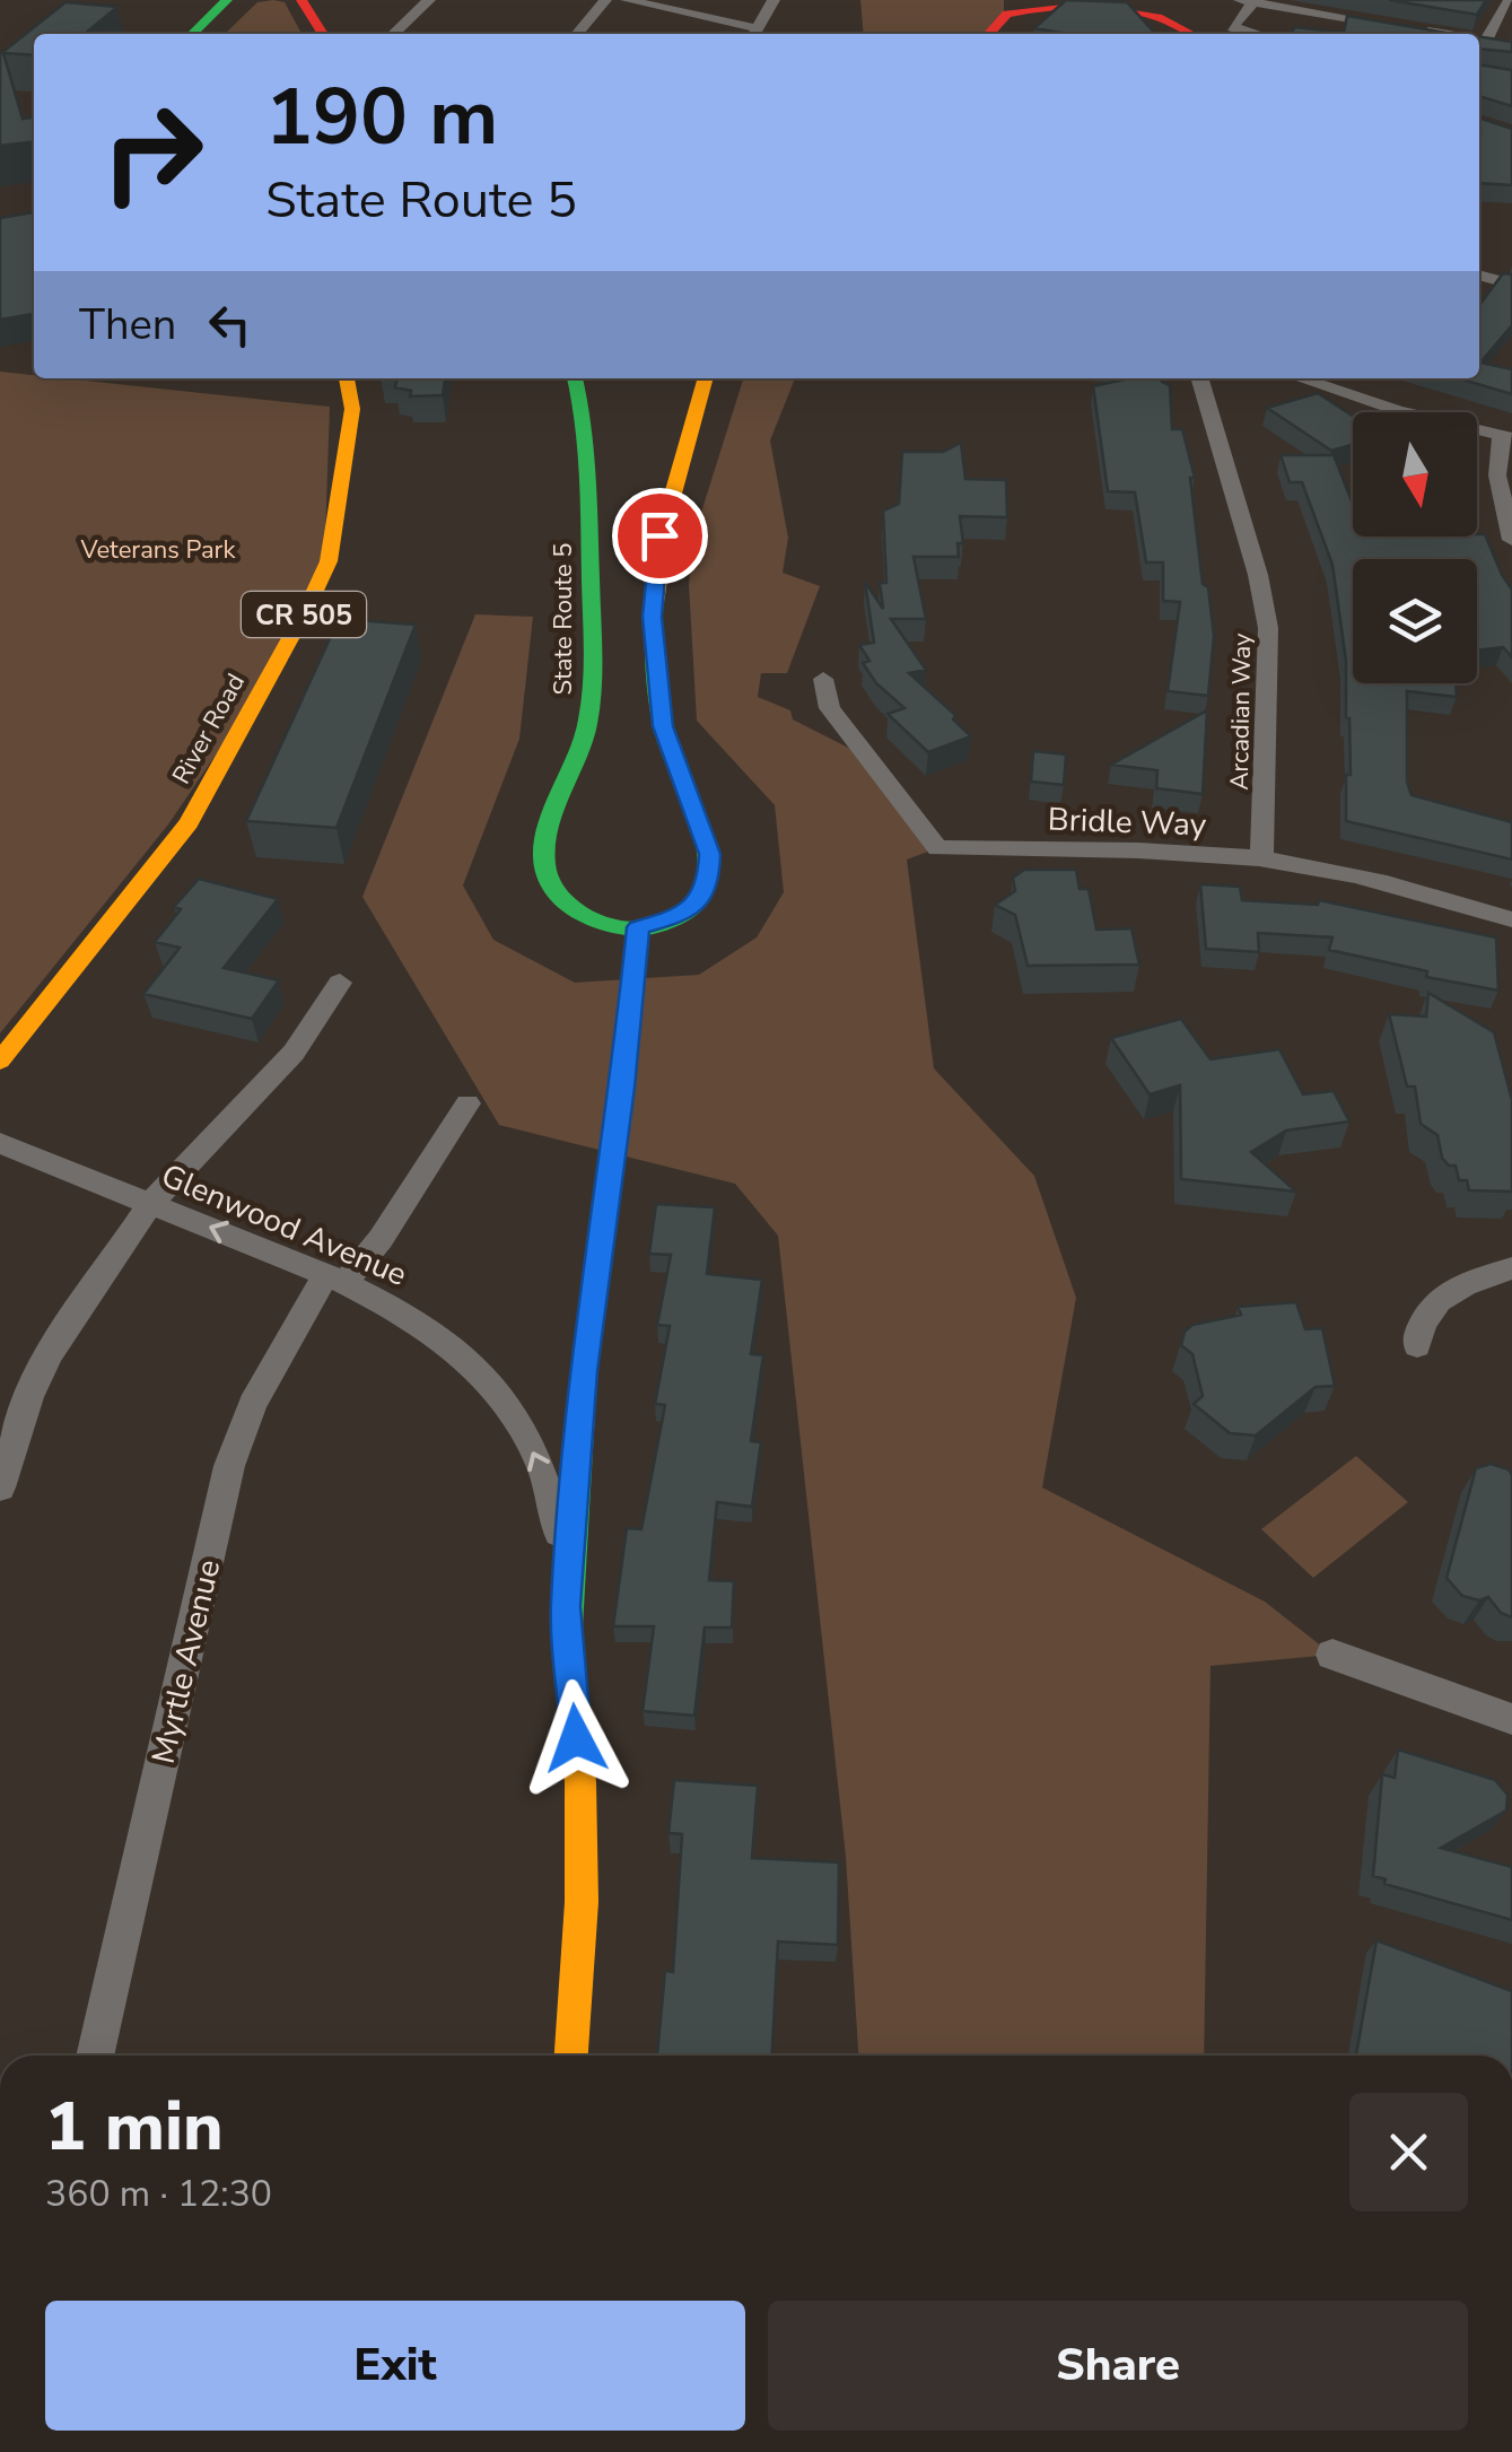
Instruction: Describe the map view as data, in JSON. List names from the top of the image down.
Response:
{
  "streets": {
    "main road": ["CR 505", "State Route 5", "River Road"],
    "street": [
      "Arcadian Way",
      "Bridle Way",
      "Glenwood Avenue",
      "Myrtle Avenue"
    ]
  },
  "crossings": [
    ["Arcadian Way", "Bridle Way"],
    ["Glenwood Avenue", "Myrtle Avenue"]
  ],
  "one_way": ["Glenwood Avenue"],
  "parks": ["Veterans Park"],
  "north": "bottom",
  "page": {
    "turn": ["190 m", "State Route 5"],
    "then": "Then",
    "heading": ["1 min", "360 m · 12:30"],
    "buttons": ["Exit", "Share"]
  }
}
